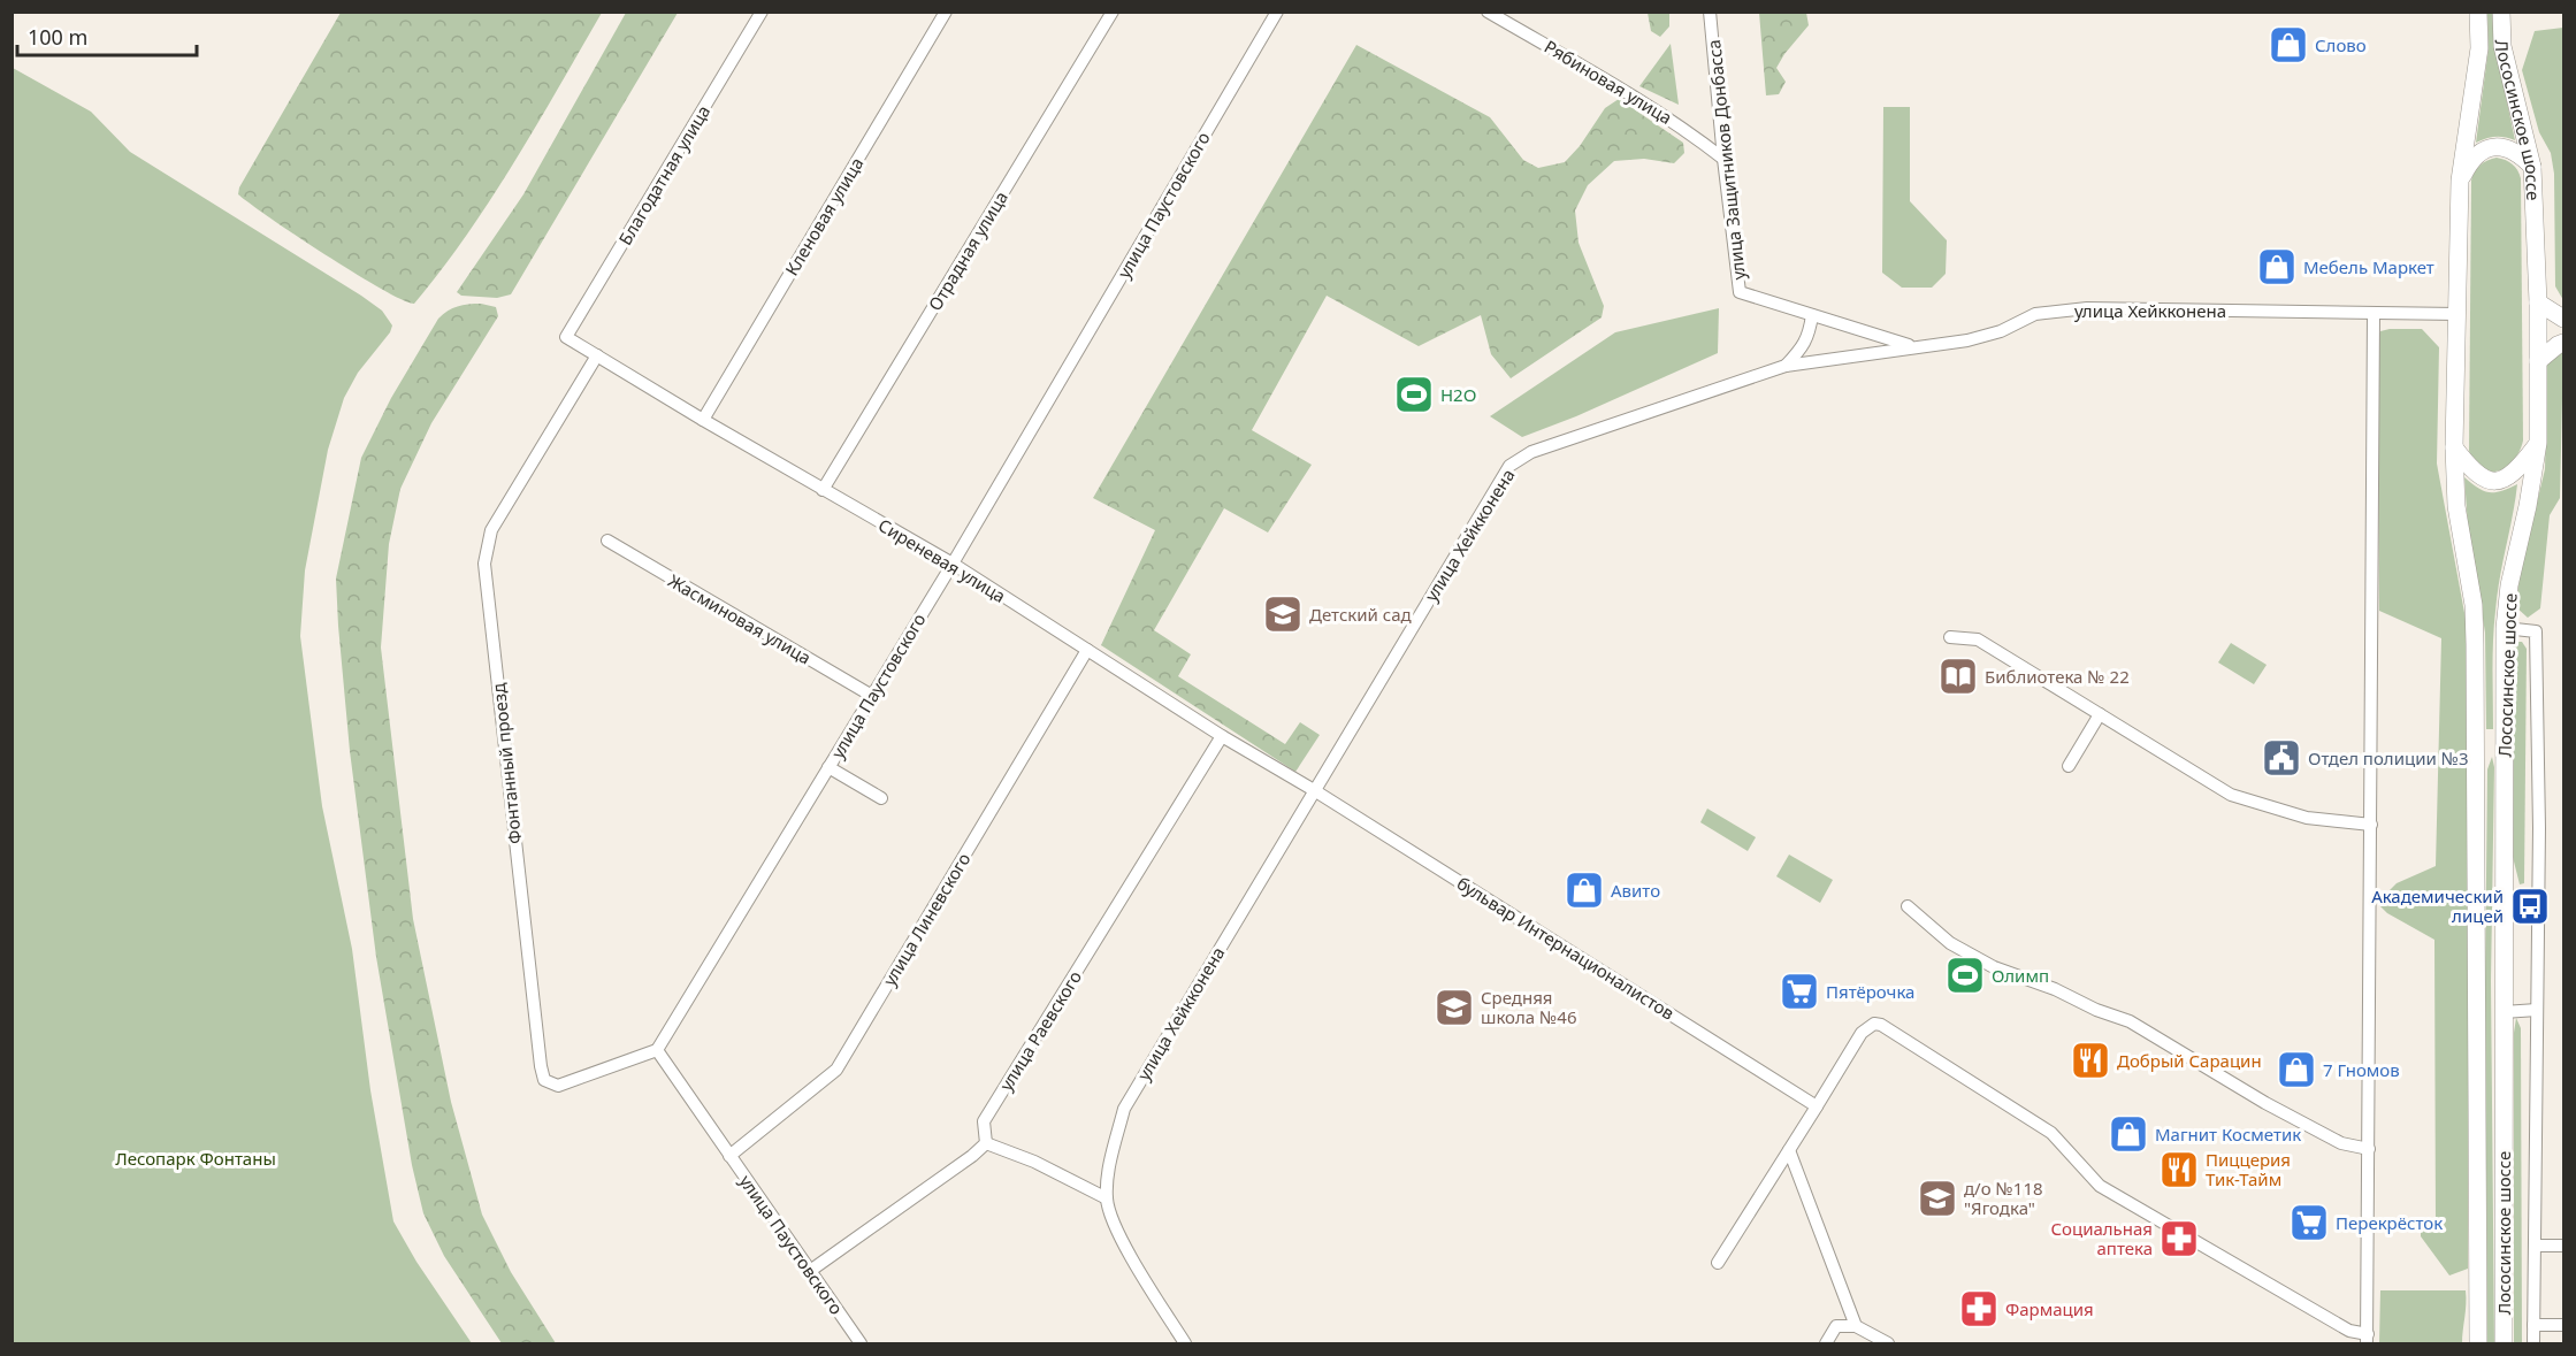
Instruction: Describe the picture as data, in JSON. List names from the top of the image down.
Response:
{
  "streets": {
    "street": [
      "Рябиновая улица",
      "Лососинское шоссе",
      "улица Защитников Донбасса",
      "Благодатная улица",
      "улица Паустовского",
      "Кленовая улица",
      "Отрадная улица",
      "улица Хейкконена",
      "Сиреневая улица",
      "Жасминовая улица",
      "Фонтанный проезд",
      "улица Линевского",
      "бульвар Интернационалистов",
      "улица Раевского"
    ]
  },
  "crossings": [
    ["Рябиновая улица", "улица Защитников Донбасса"],
    ["Лососинское шоссе", "улица Хейкконена"],
    ["улица Защитников Донбасса", "улица Хейкконена"],
    ["Благодатная улица", "Сиреневая улица"],
    ["улица Паустовского", "Сиреневая улица"],
    ["улица Паустовского", "Жасминовая улица"],
    ["улица Паустовского", "Фонтанный проезд"],
    ["улица Паустовского", "улица Линевского"],
    ["Кленовая улица", "Сиреневая улица"],
    ["Отрадная улица", "Сиреневая улица"],
    ["улица Хейкконена", "Сиреневая улица"],
    ["улица Хейкконена", "бульвар Интернационалистов"],
    ["Сиреневая улица", "Фонтанный проезд"],
    ["Сиреневая улица", "улица Линевского"],
    ["Сиреневая улица", "бульвар Интернационалистов"],
    ["Сиреневая улица", "улица Раевского"]
  ],
  "parks": ["Лесопарк Фонтаны"],
  "places": {
    "shop": [
      "Слово",
      "Мебель Маркет",
      "Авито",
      "7 Гномов",
      "Магнит Косметик"
    ],
    "sports": ["H2O", "Олимп"],
    "school or university": ["Детский сад", "Средняя школа №46", "д/о №118 \"Ягодка\""],
    "library": ["Библиотека № 22"],
    "public building": ["Отдел полиции №3"],
    "bus stop": ["Академический лицей"],
    "supermarket": ["Пятёрочка", "Перекрёсток"],
    "restaurant": ["Добрый Сарацин", "Пиццерия Тик-Тайм"],
    "pharmacy": ["Социальная аптека", "Фармация"]
  },
  "scale_bar": "100 m"
}
